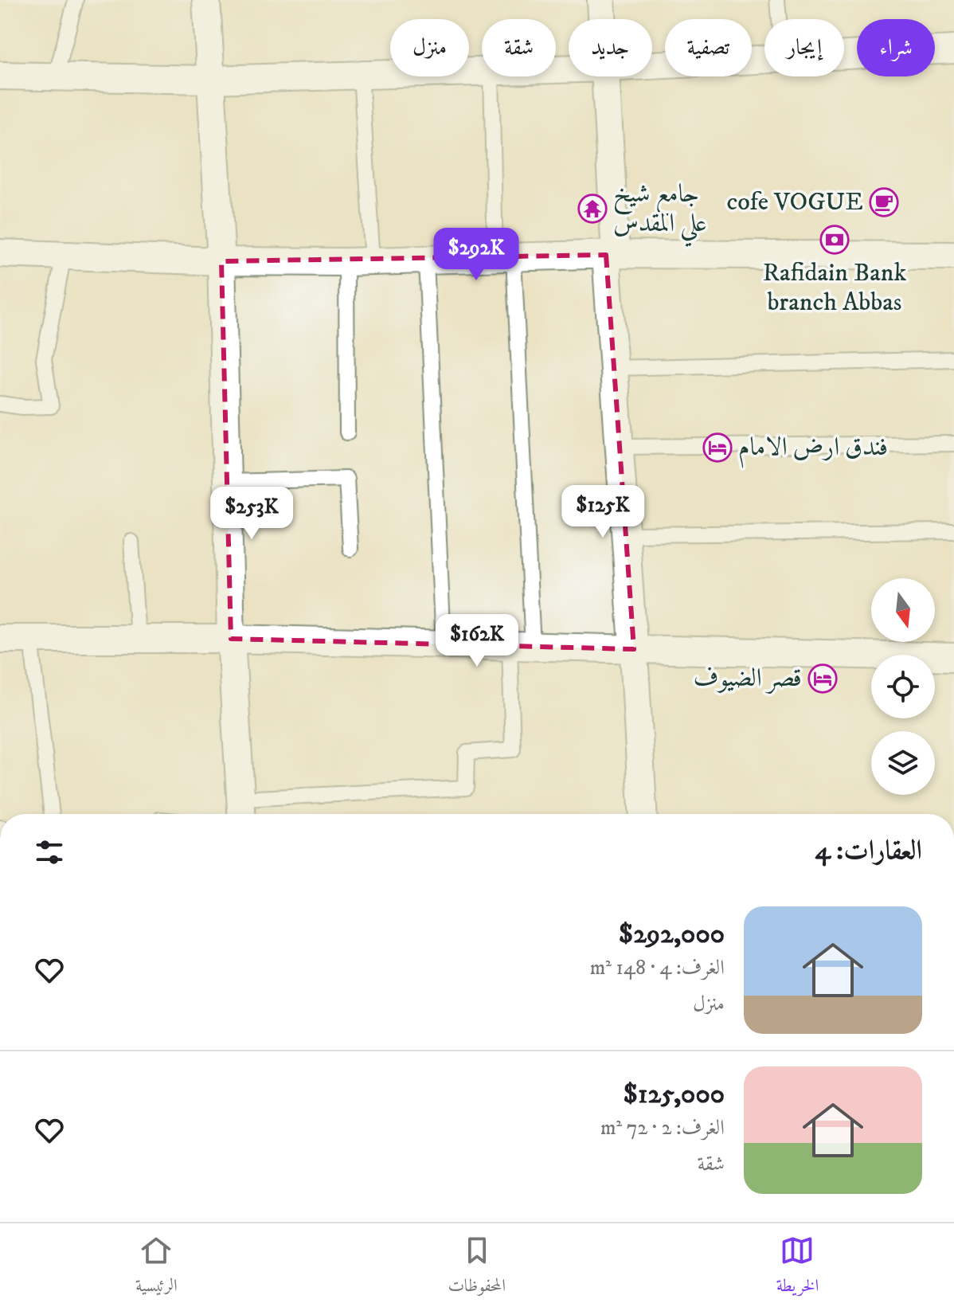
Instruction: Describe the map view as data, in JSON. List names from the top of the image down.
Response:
{
  "places": {
    "cafe": ["cofe VOGUE"],
    "temple": ["جامع شيخ علي المقدس"],
    "bank": ["Rafidain Bank branch Abbas"],
    "hotel": ["فندق ارض الامام", "قصر الضيوف"]
  },
  "north": "bottom",
  "page": {
    "chip": [
      "شراء",
      "إيجار",
      "تصفية",
      "جديد",
      "شقة",
      "منزل"
    ],
    "price": [
      "$292K",
      "$125K",
      "$253K",
      "$162K"
    ],
    "heading": "العقارات: 4",
    "list": [
      {
        "name": "$292,000",
        "note": "الغرف: 4 · 148 m² · منزل"
      },
      {
        "name": "$125,000",
        "note": "الغرف: 2 · 72 m² · شقة"
      }
    ],
    "tabs": ["الخريطة", "المحفوظات", "الرئيسية"]
  }
}
